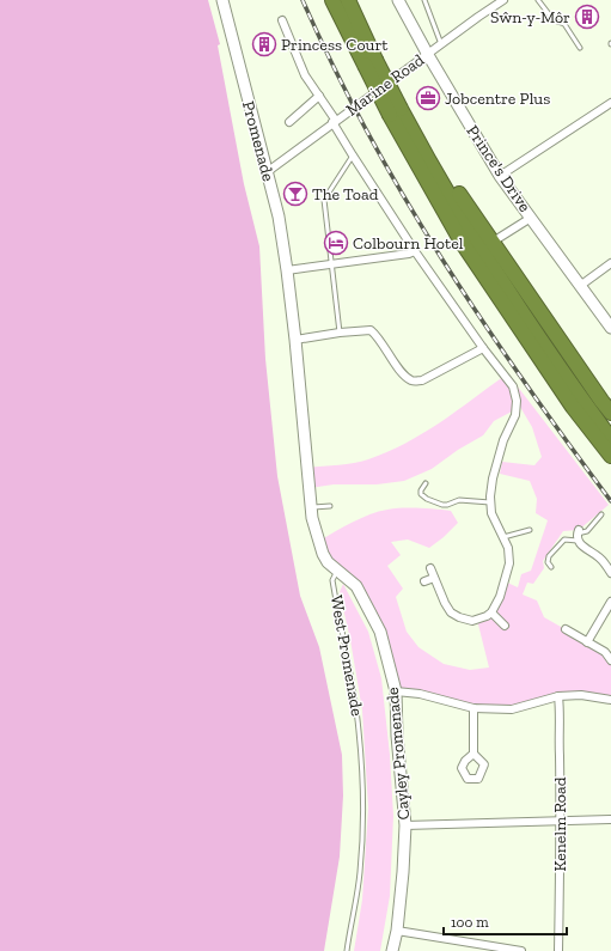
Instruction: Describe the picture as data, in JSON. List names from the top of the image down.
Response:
{
  "streets": {
    "street": [
      "Marine Road",
      "Promenade",
      "Prince's Drive",
      "West Promenade",
      "Cayley Promenade",
      "Kenelm Road"
    ]
  },
  "crossings": [
    ["Marine Road", "Promenade"],
    ["Marine Road", "Prince's Drive"],
    ["Promenade", "West Promenade"],
    ["West Promenade", "Cayley Promenade"]
  ],
  "places": {
    "building": ["Sŵn-y-Môr", "Princess Court"],
    "office": ["Jobcentre Plus"],
    "bar": ["The Toad"],
    "hotel": ["Colbourn Hotel"]
  },
  "scale_bar": "100 m"
}
